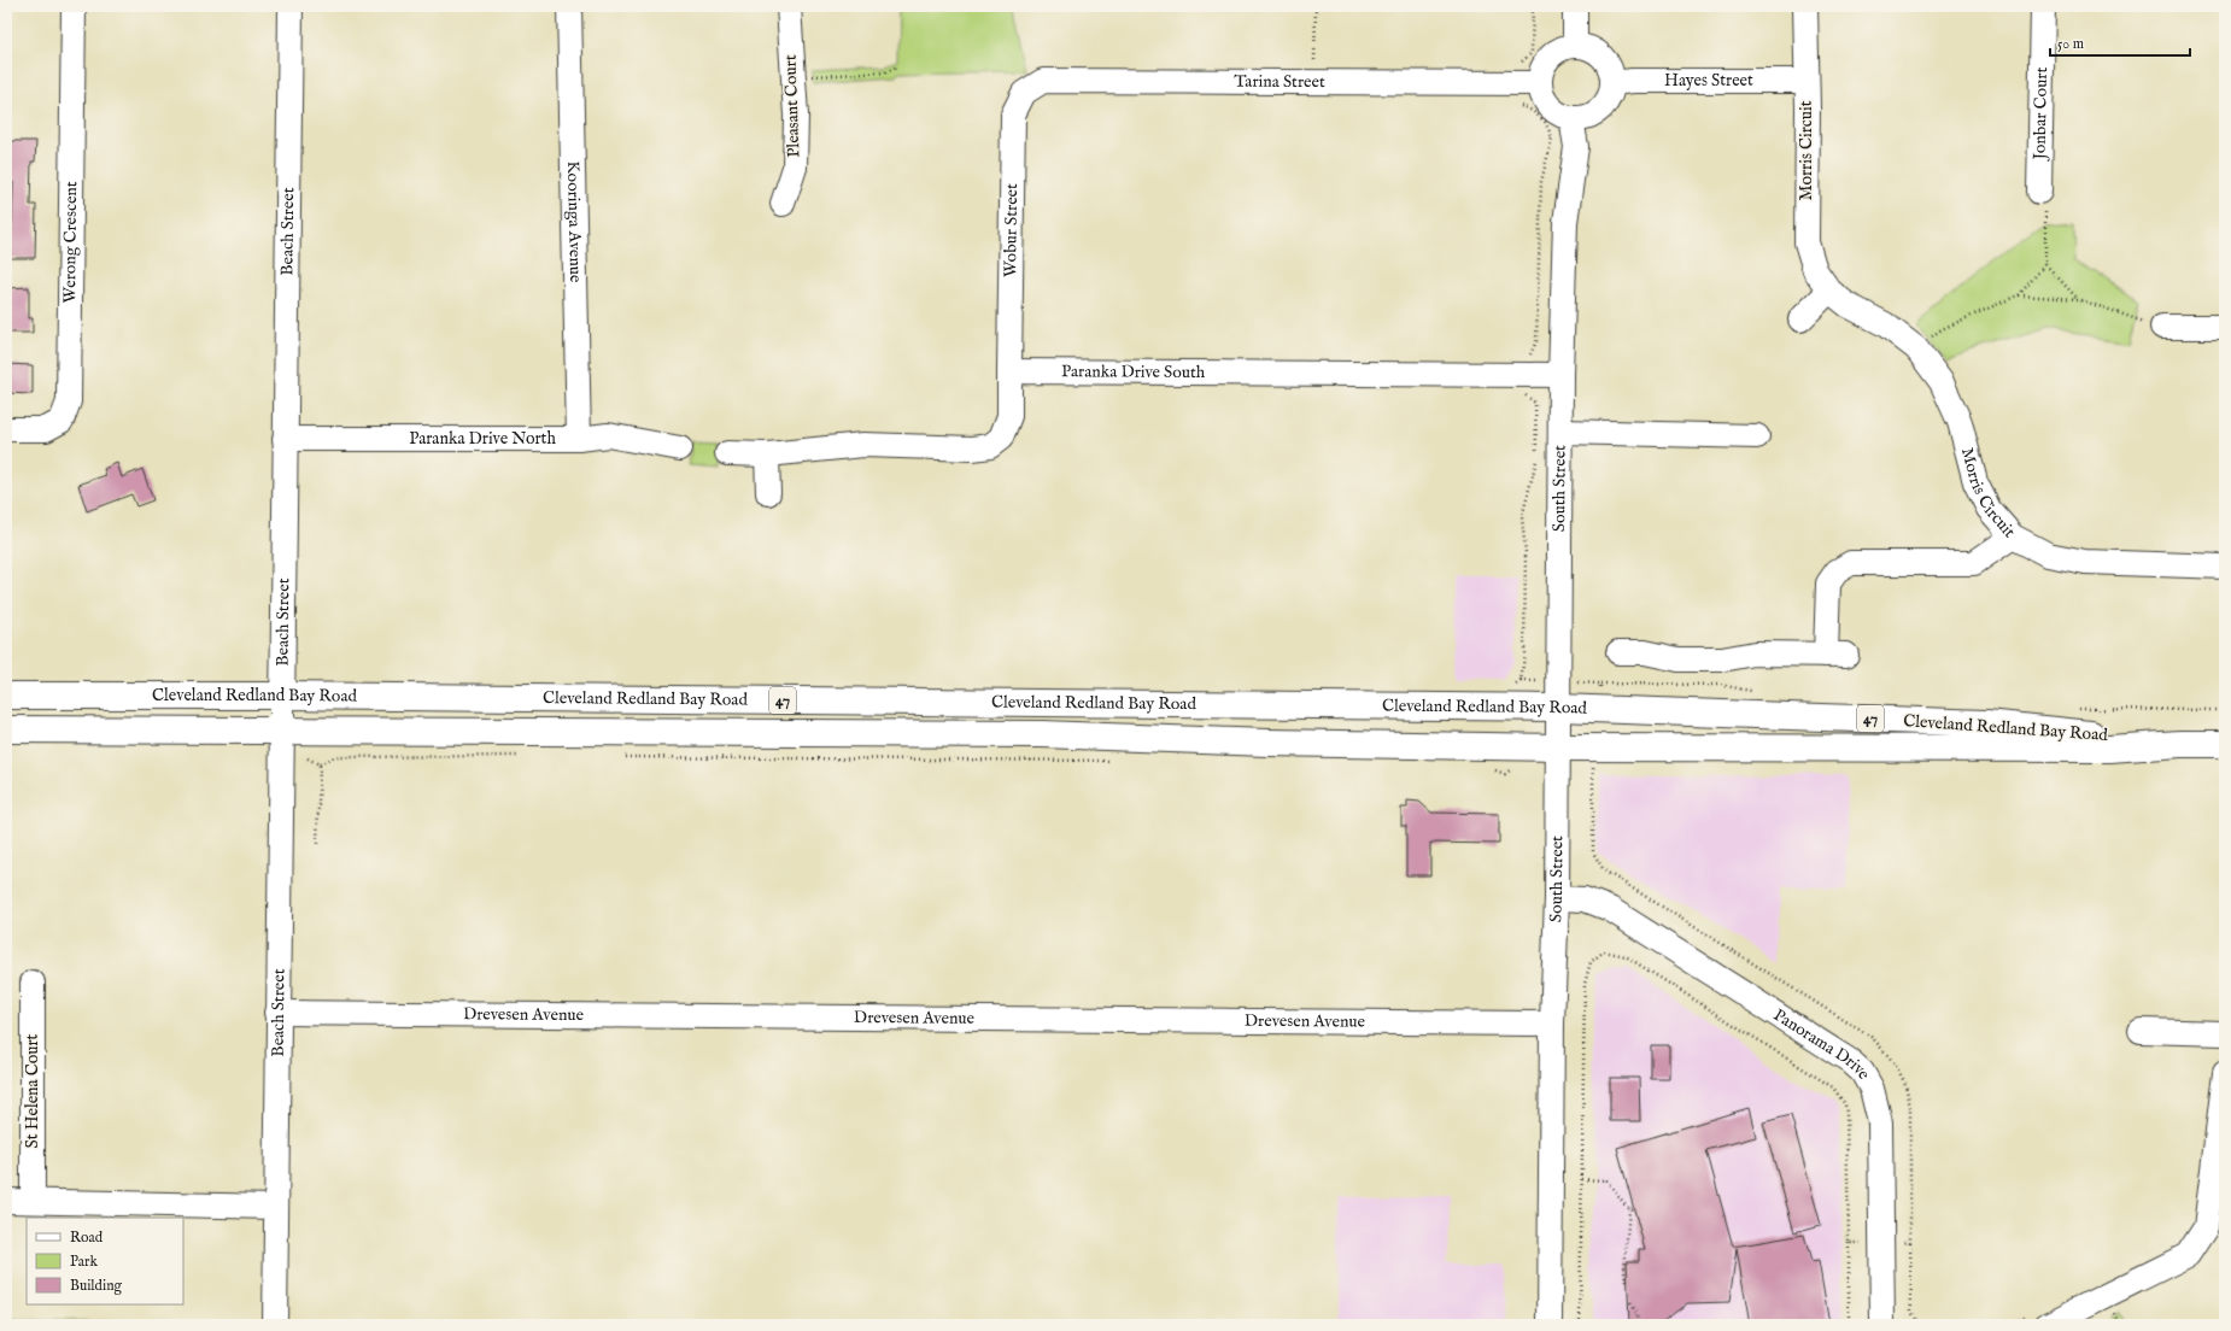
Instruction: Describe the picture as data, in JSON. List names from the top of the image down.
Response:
{
  "streets": {
    "highway": ["Cleveland Redland Bay Road", "47"],
    "street": [
      "Hayes Street",
      "Tarina Street",
      "Pleasant Court",
      "Jonbar Court",
      "Morris Circuit",
      "Kooringa Avenue",
      "Wobur Street",
      "Beach Street",
      "Werong Crescent",
      "Paranka Drive South",
      "Paranka Drive North",
      "South Street",
      "Drevesen Avenue",
      "Panorama Drive",
      "St Helena Court"
    ]
  },
  "crossings": [
    ["Hayes Street", "Tarina Street"],
    ["Hayes Street", "Morris Circuit"],
    ["Hayes Street", "South Street"],
    ["Tarina Street", "Wobur Street"],
    ["Tarina Street", "South Street"],
    ["Kooringa Avenue", "Paranka Drive North"],
    ["Wobur Street", "Paranka Drive South"],
    ["Beach Street", "Paranka Drive North"],
    ["Beach Street", "Cleveland Redland Bay Road"],
    ["Beach Street", "Drevesen Avenue"],
    ["Paranka Drive South", "South Street"],
    ["South Street", "Cleveland Redland Bay Road"],
    ["South Street", "Drevesen Avenue"],
    ["South Street", "Panorama Drive"]
  ],
  "legend": ["Road", "Park", "Building"],
  "scale_bar": "50 m"
}
